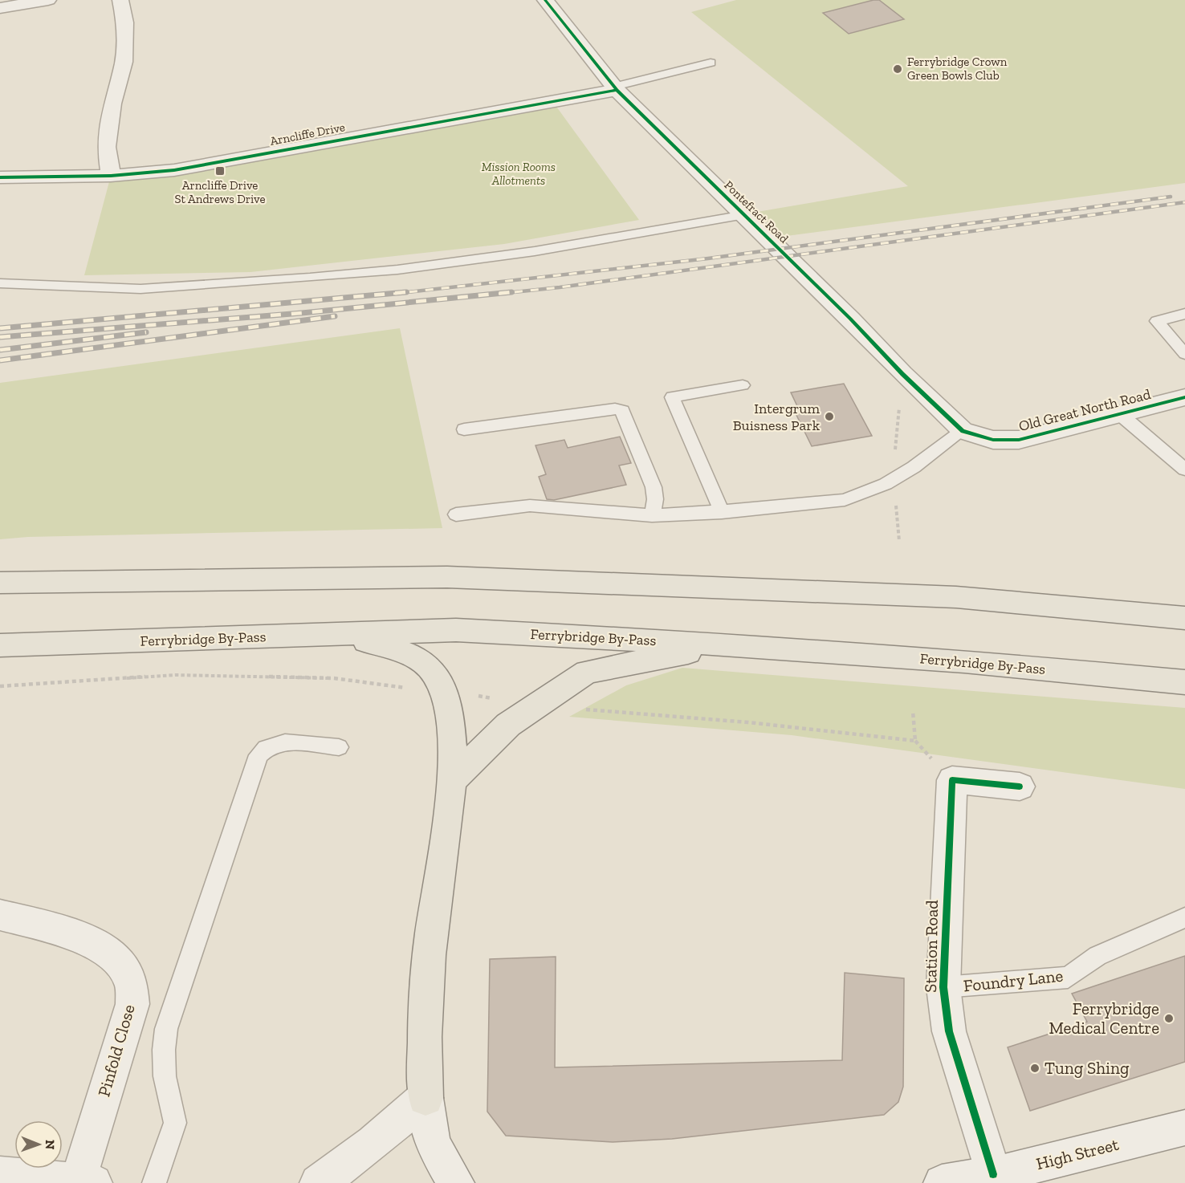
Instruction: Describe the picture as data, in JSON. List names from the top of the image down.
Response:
{
  "streets": {
    "main road": ["Ferrybridge By-Pass"],
    "street": [
      "Arncliffe Drive",
      "Pontefract Road",
      "Old Great North Road",
      "Station Road",
      "Pinfold Close",
      "High Street"
    ],
    "lane": ["Foundry Lane"]
  },
  "crossings": [
    ["Arncliffe Drive", "Pontefract Road"],
    ["Pontefract Road", "Old Great North Road"],
    ["Station Road", "Foundry Lane"],
    ["Station Road", "High Street"]
  ],
  "parks": ["Mission Rooms Allotments"],
  "places": {
    "other": [
      "Ferrybridge Crown Green Bowls Club",
      "Intergrum Buisness Park",
      "Ferrybridge Medical Centre",
      "Tung Shing"
    ],
    "transit": ["Arncliffe Drive St Andrews Drive"]
  },
  "north": "right"
}
